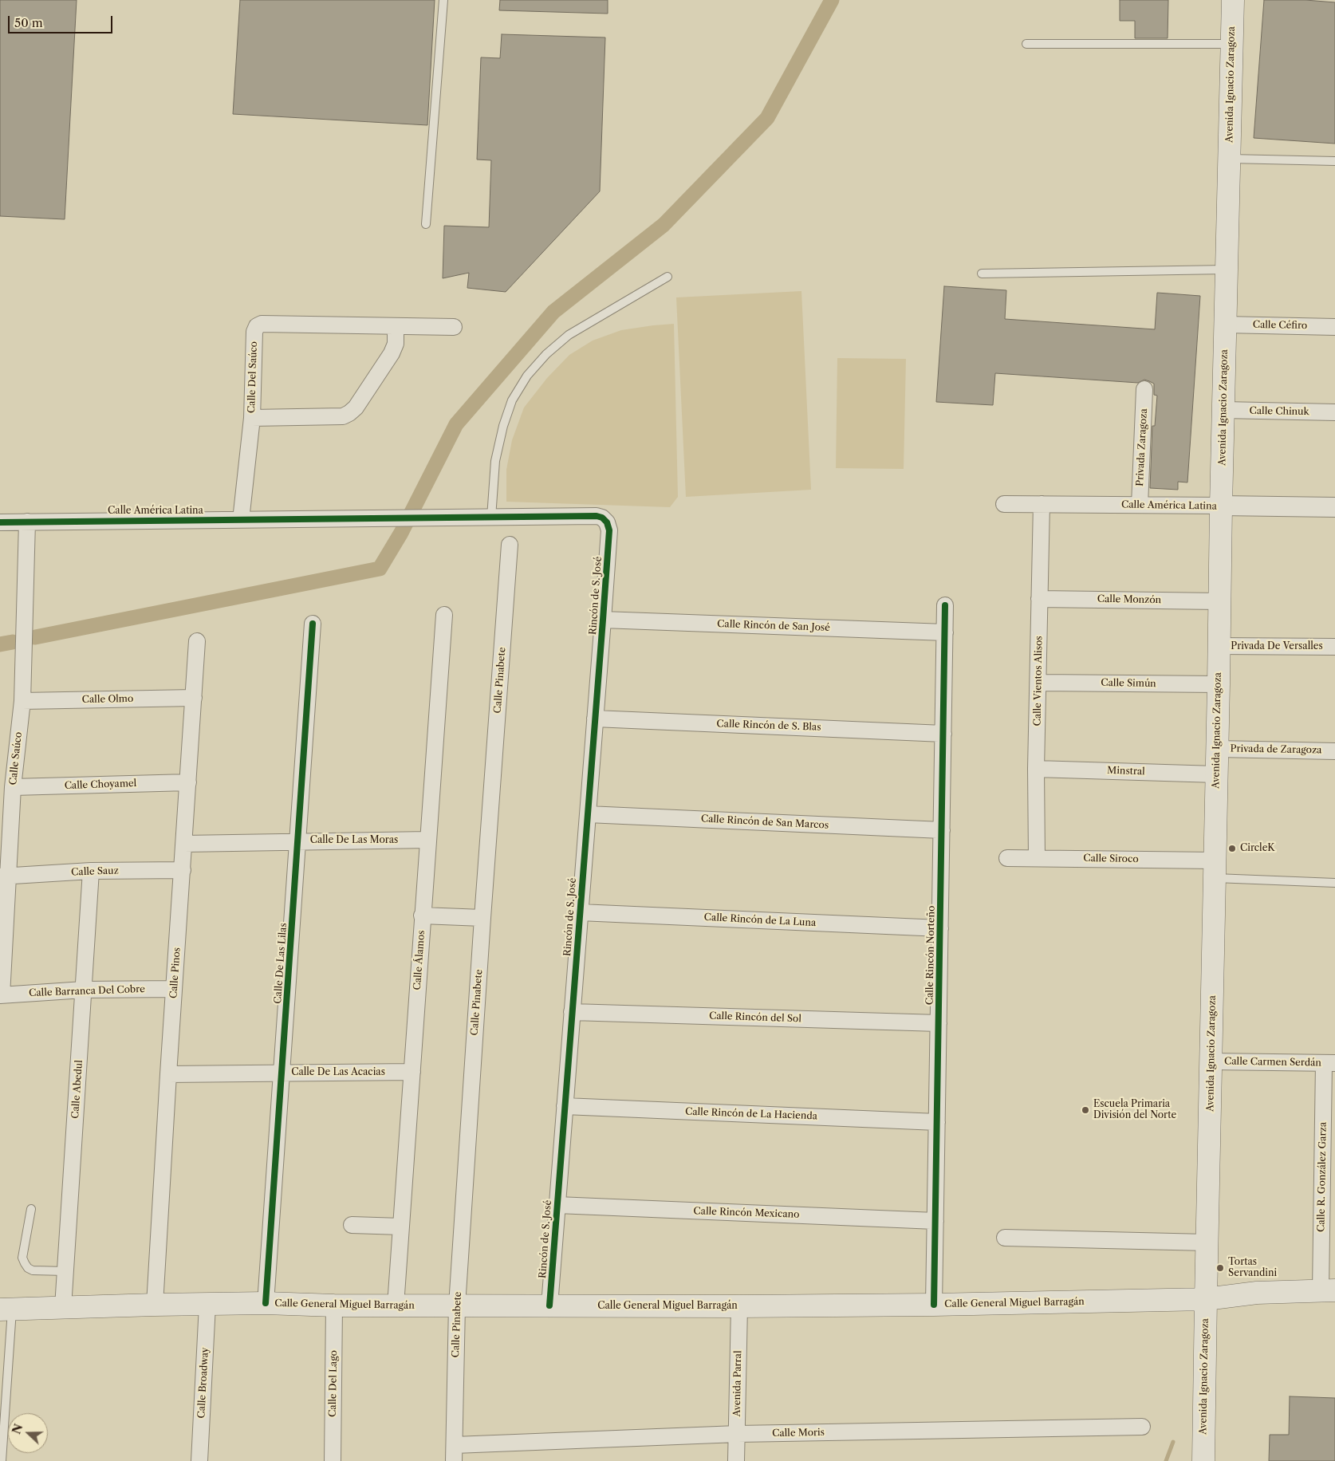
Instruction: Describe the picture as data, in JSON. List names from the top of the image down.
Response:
{
  "streets": {
    "main road": ["Avenida Ignacio Zaragoza", "Calle General Miguel Barragán"],
    "street": [
      "Calle Céfiro",
      "Calle Del Saúco",
      "Calle Chinuk",
      "Privada Zaragoza",
      "Calle América Latina",
      "Rincón de S. José",
      "Calle Monzón",
      "Calle Rincón de San José",
      "Privada De Versalles",
      "Calle Pinabete",
      "Calle Vientos Alisos",
      "Calle Simún",
      "Calle Olmo",
      "Calle Rincón de S. Blas",
      "Privada de Zaragoza",
      "Calle Saúco",
      "Minstral",
      "Calle Choyamel",
      "Calle Rincón de San Marcos",
      "Calle De Las Moras",
      "Calle Siroco",
      "Calle Sauz",
      "Calle Rincón de La Luna",
      "Calle Rincón Norteño",
      "Calle Álamos",
      "Calle De Las Lilas",
      "Calle Pinos",
      "Calle Barranca Del Cobre",
      "Calle Rincón del Sol",
      "Calle Carmen Serdán",
      "Calle De Las Acacias",
      "Calle Abedul",
      "Calle Rincón de La Hacienda",
      "Calle R. González Garza",
      "Calle Rincón Mexicano",
      "Calle Broadway",
      "Calle Del Lago",
      "Avenida Parral",
      "Calle Moris"
    ]
  },
  "crossings": [
    ["Avenida Ignacio Zaragoza", "Calle Céfiro"],
    ["Avenida Ignacio Zaragoza", "Calle Chinuk"],
    ["Avenida Ignacio Zaragoza", "Calle América Latina"],
    ["Avenida Ignacio Zaragoza", "Calle Monzón"],
    ["Avenida Ignacio Zaragoza", "Privada De Versalles"],
    ["Avenida Ignacio Zaragoza", "Calle Simún"],
    ["Avenida Ignacio Zaragoza", "Privada de Zaragoza"],
    ["Avenida Ignacio Zaragoza", "Minstral"],
    ["Avenida Ignacio Zaragoza", "Calle Siroco"],
    ["Avenida Ignacio Zaragoza", "Calle Carmen Serdán"],
    ["Avenida Ignacio Zaragoza", "Calle General Miguel Barragán"],
    ["Calle Del Saúco", "Calle América Latina"],
    ["Privada Zaragoza", "Calle América Latina"],
    ["Calle América Latina", "Rincón de S. José"],
    ["Calle América Latina", "Calle Vientos Alisos"],
    ["Calle América Latina", "Calle Saúco"],
    ["Rincón de S. José", "Calle Rincón de San José"],
    ["Rincón de S. José", "Calle Rincón de S. Blas"],
    ["Rincón de S. José", "Calle Rincón de San Marcos"],
    ["Rincón de S. José", "Calle Rincón de La Luna"],
    ["Rincón de S. José", "Calle Rincón del Sol"],
    ["Rincón de S. José", "Calle Rincón de La Hacienda"],
    ["Rincón de S. José", "Calle Rincón Mexicano"],
    ["Rincón de S. José", "Calle General Miguel Barragán"],
    ["Calle Monzón", "Calle Vientos Alisos"],
    ["Calle Rincón de San José", "Calle Rincón Norteño"],
    ["Calle Pinabete", "Calle General Miguel Barragán"],
    ["Calle Pinabete", "Calle Moris"],
    ["Calle Vientos Alisos", "Calle Simún"],
    ["Calle Vientos Alisos", "Minstral"],
    ["Calle Vientos Alisos", "Calle Siroco"],
    ["Calle Olmo", "Calle Saúco"],
    ["Calle Olmo", "Calle Pinos"],
    ["Calle Rincón de S. Blas", "Calle Rincón Norteño"],
    ["Calle Saúco", "Calle Choyamel"],
    ["Calle Saúco", "Calle Sauz"],
    ["Calle Saúco", "Calle Barranca Del Cobre"],
    ["Calle Choyamel", "Calle Pinos"],
    ["Calle Rincón de San Marcos", "Calle Rincón Norteño"],
    ["Calle De Las Moras", "Calle Álamos"],
    ["Calle De Las Moras", "Calle De Las Lilas"],
    ["Calle De Las Moras", "Calle Pinos"],
    ["Calle Sauz", "Calle Pinos"],
    ["Calle Sauz", "Calle Abedul"],
    ["Calle Rincón de La Luna", "Calle Rincón Norteño"],
    ["Calle Rincón Norteño", "Calle Rincón del Sol"],
    ["Calle Rincón Norteño", "Calle Rincón de La Hacienda"],
    ["Calle Rincón Norteño", "Calle Rincón Mexicano"],
    ["Calle Rincón Norteño", "Calle General Miguel Barragán"],
    ["Calle Álamos", "Calle De Las Acacias"],
    ["Calle Álamos", "Calle General Miguel Barragán"],
    ["Calle De Las Lilas", "Calle De Las Acacias"],
    ["Calle De Las Lilas", "Calle General Miguel Barragán"],
    ["Calle Pinos", "Calle Barranca Del Cobre"],
    ["Calle Pinos", "Calle De Las Acacias"],
    ["Calle Pinos", "Calle General Miguel Barragán"],
    ["Calle Barranca Del Cobre", "Calle Abedul"],
    ["Calle Carmen Serdán", "Calle R. González Garza"],
    ["Calle Abedul", "Calle General Miguel Barragán"],
    ["Calle R. González Garza", "Calle General Miguel Barragán"],
    ["Calle General Miguel Barragán", "Calle Broadway"],
    ["Calle General Miguel Barragán", "Calle Del Lago"],
    ["Calle General Miguel Barragán", "Avenida Parral"],
    ["Avenida Parral", "Calle Moris"]
  ],
  "places": ["CircleK", "Escuela Primaria División del Norte", "Tortas Servandini"],
  "scale_bar": "50 m",
  "north": "left"
}
